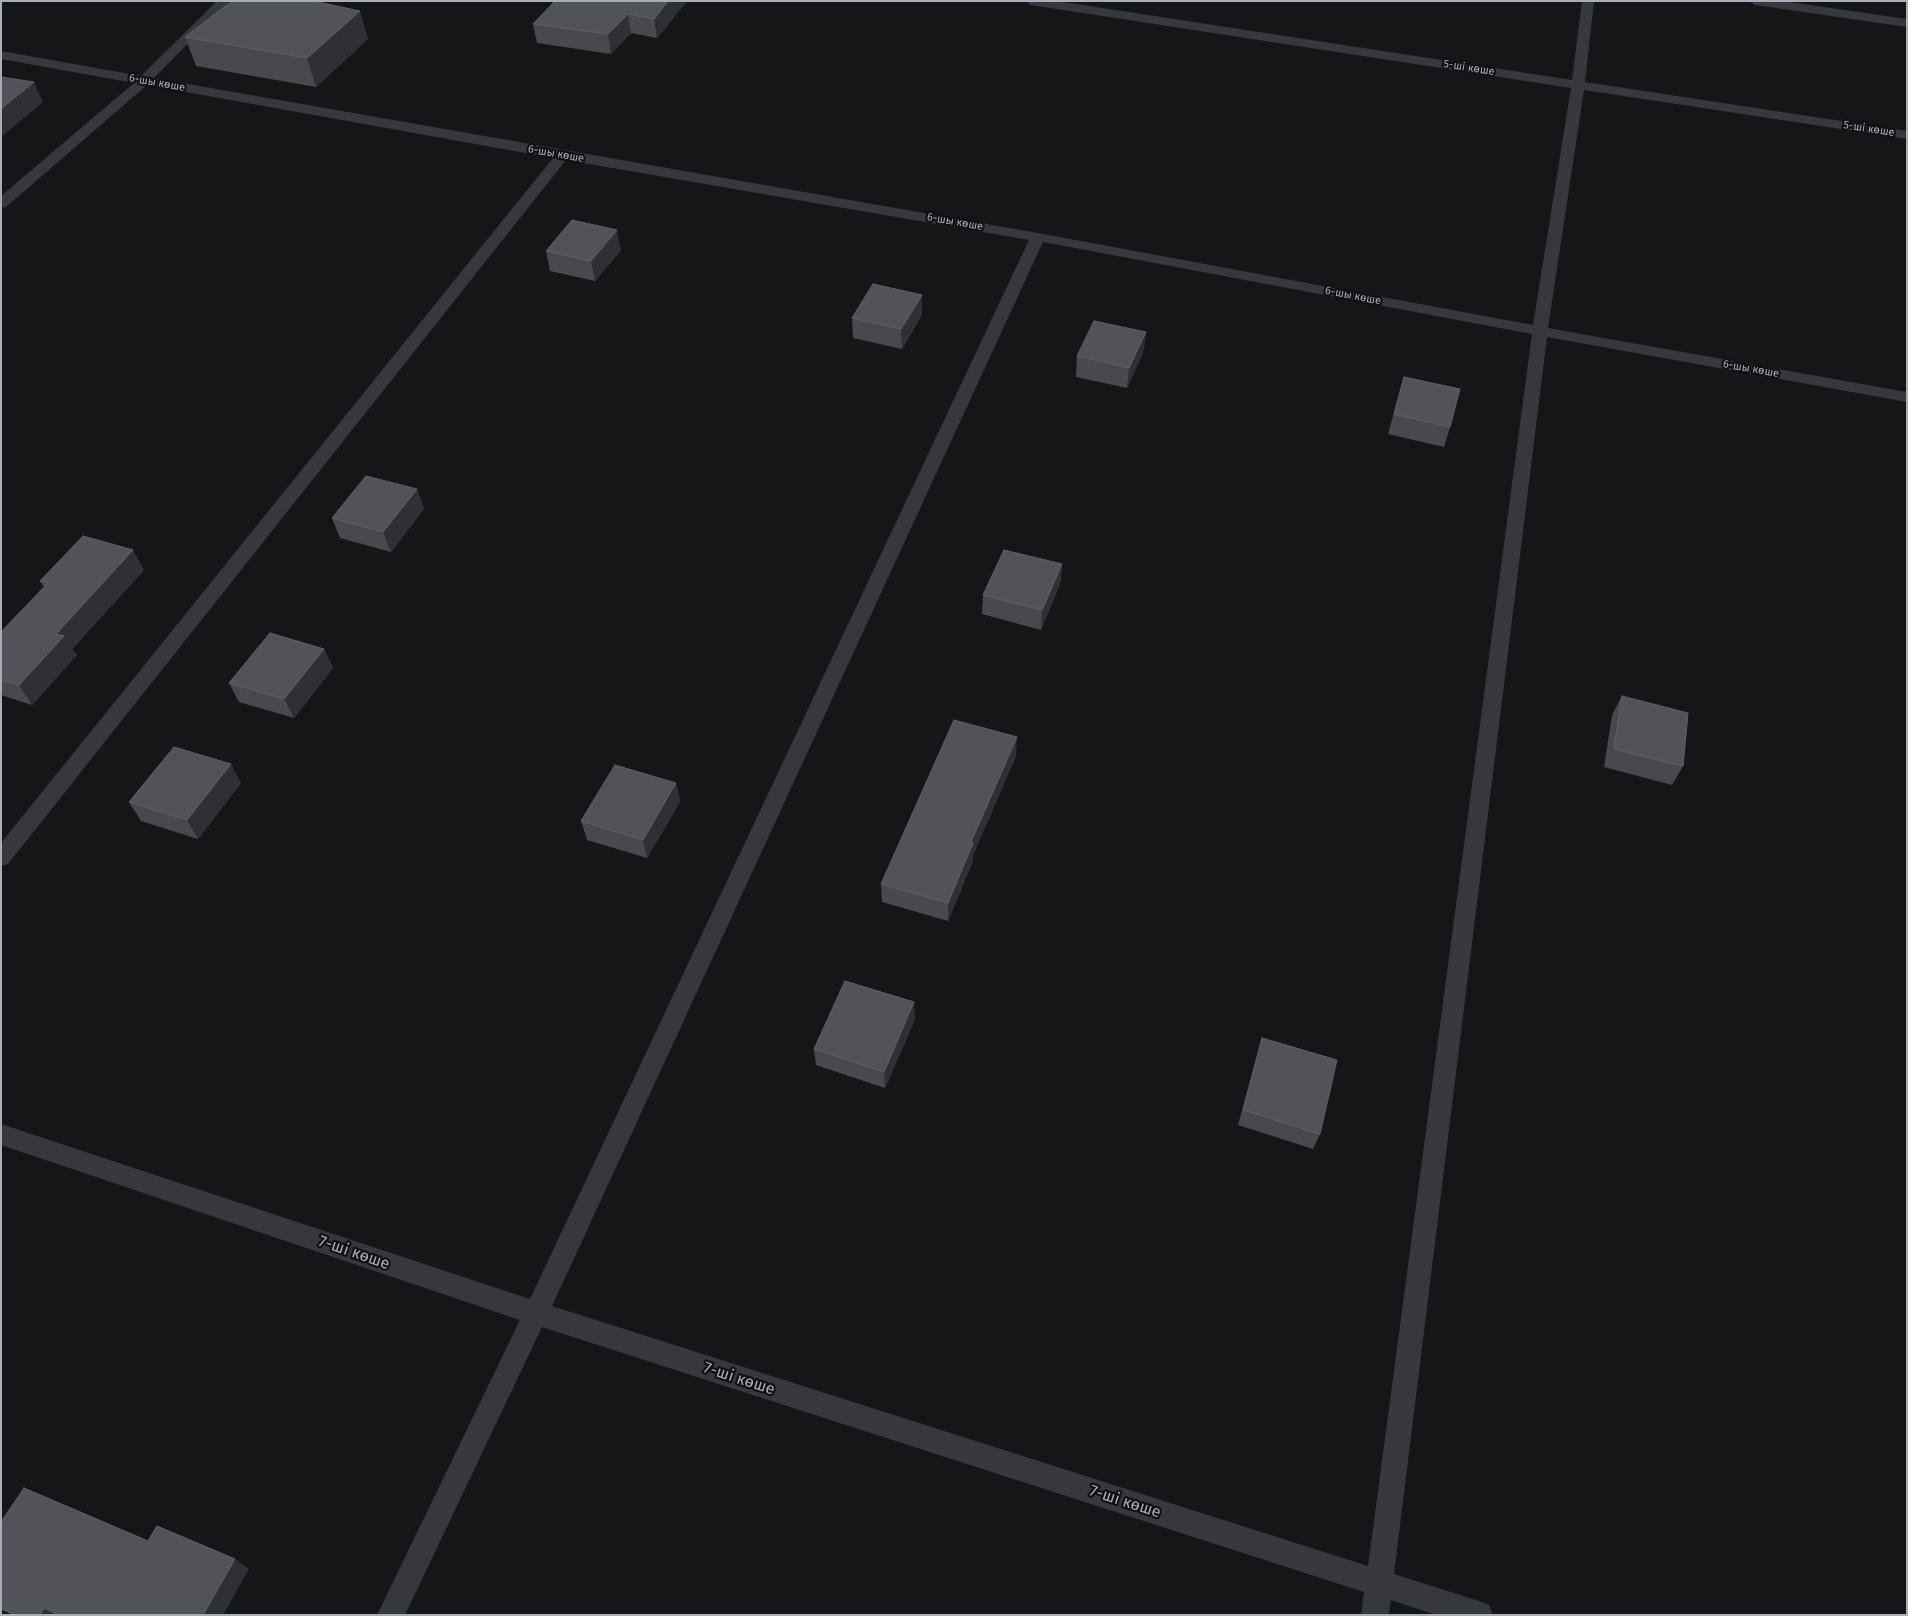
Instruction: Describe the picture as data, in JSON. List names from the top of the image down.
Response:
{
  "streets": {
    "lane": ["5-ші көше", "6-шы көше", "7-ші көше"]
  }
}
